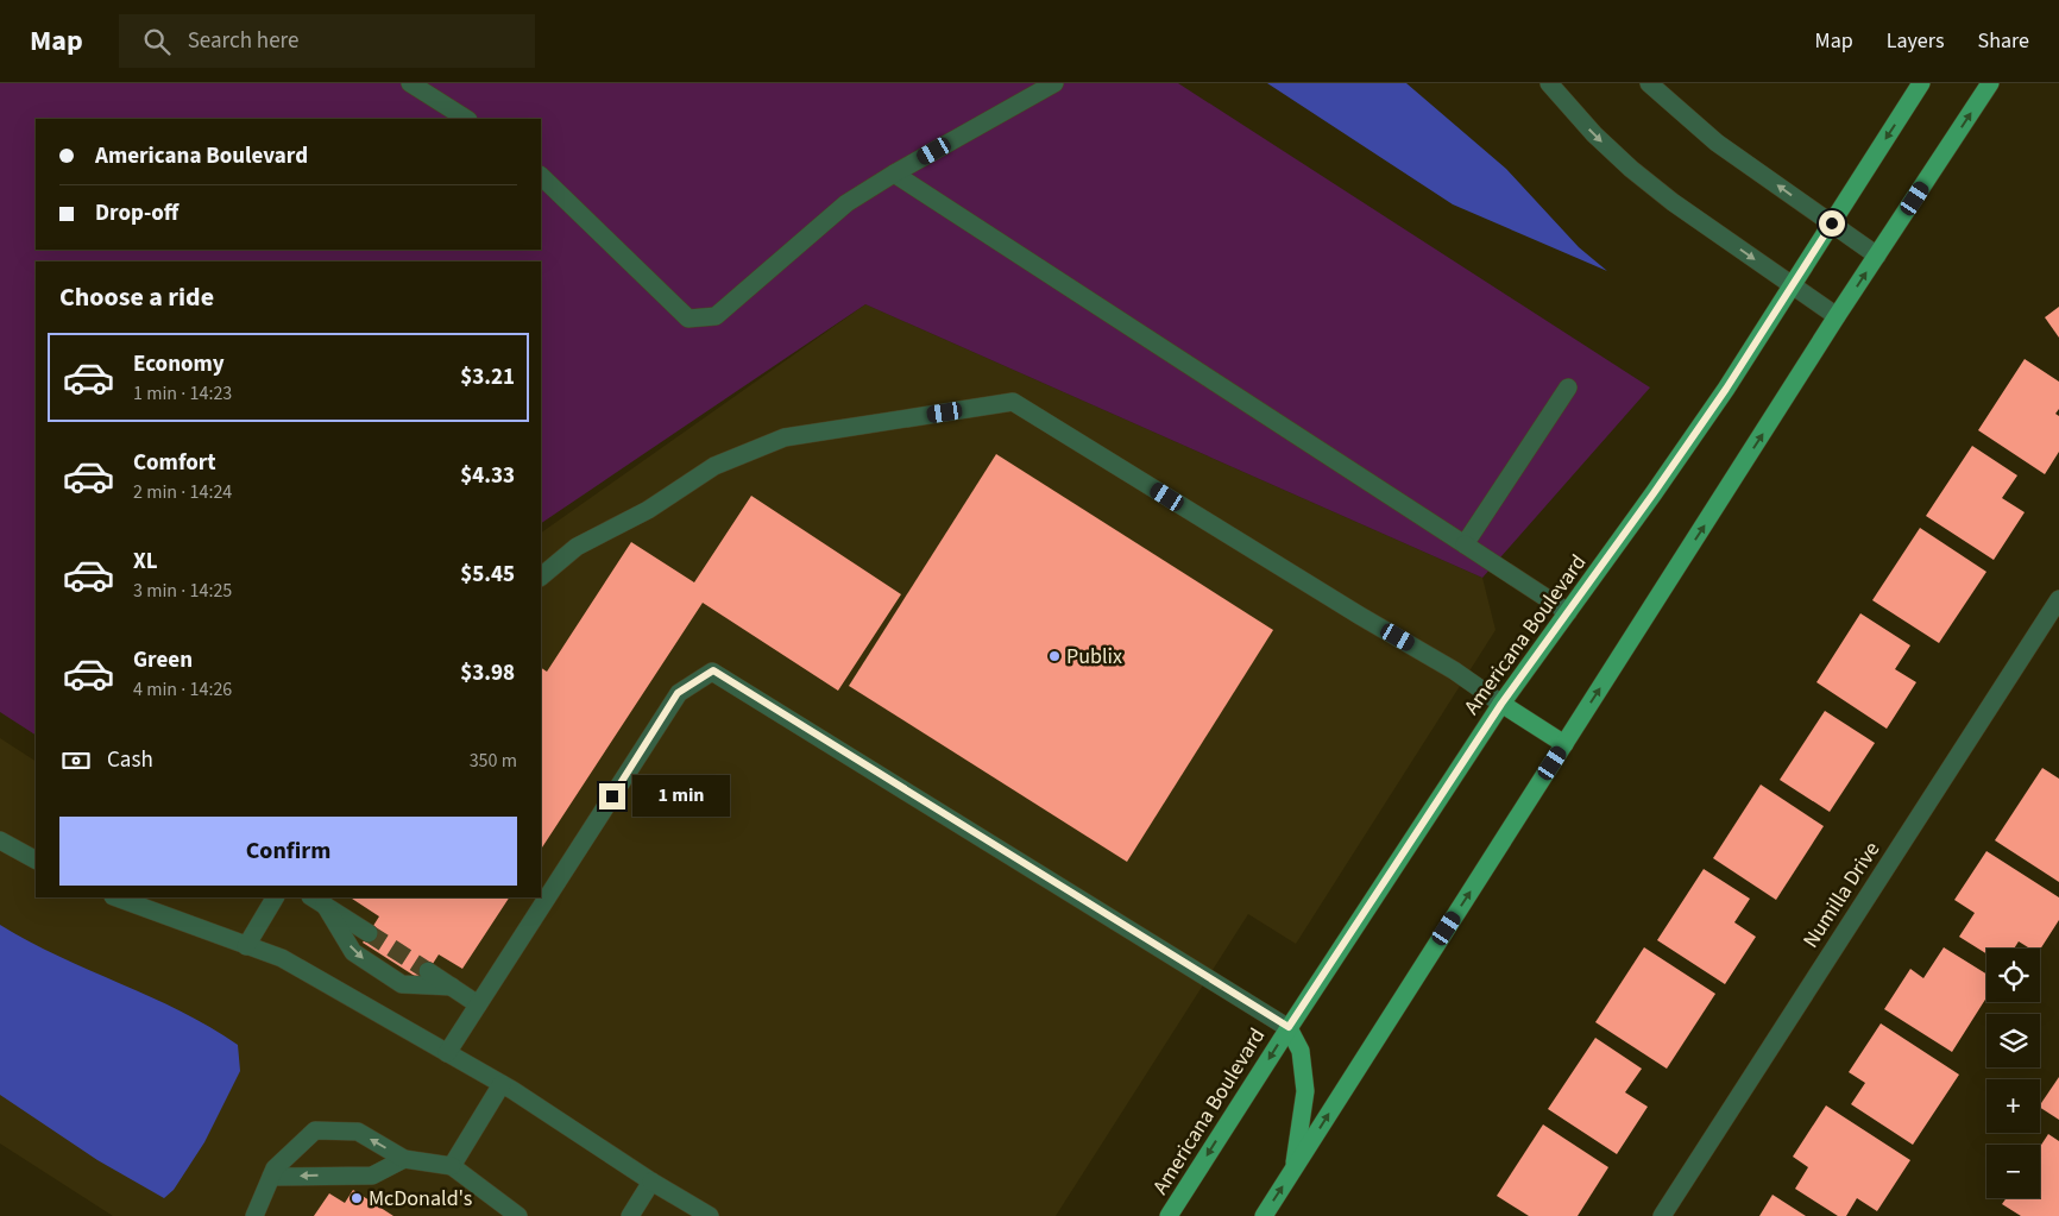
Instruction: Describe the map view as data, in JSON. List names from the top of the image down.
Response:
{
  "streets": {
    "main road": ["Americana Boulevard"],
    "street": ["Numilla Drive"]
  },
  "places": ["Publix", "McDonald's"],
  "page": {
    "header": "Map",
    "search": "Search here",
    "nav": ["Map", "Layers", "Share"],
    "banner": ["Americana Boulevard", "Drop-off"],
    "heading": "Choose a ride",
    "list": [
      {
        "name": "Economy",
        "note": "1 min · 14:23",
        "value": "$3.21"
      },
      {
        "name": "Comfort",
        "note": "2 min · 14:24",
        "value": "$4.33"
      },
      {
        "name": "XL",
        "note": "3 min · 14:25",
        "value": "$5.45"
      },
      {
        "name": "Green",
        "note": "4 min · 14:26",
        "value": "$3.98"
      }
    ],
    "pay": ["Cash", "350 m"],
    "bubble": "1 min",
    "buttons": "Confirm",
    "map_buttons": ["+", "−"]
  }
}
